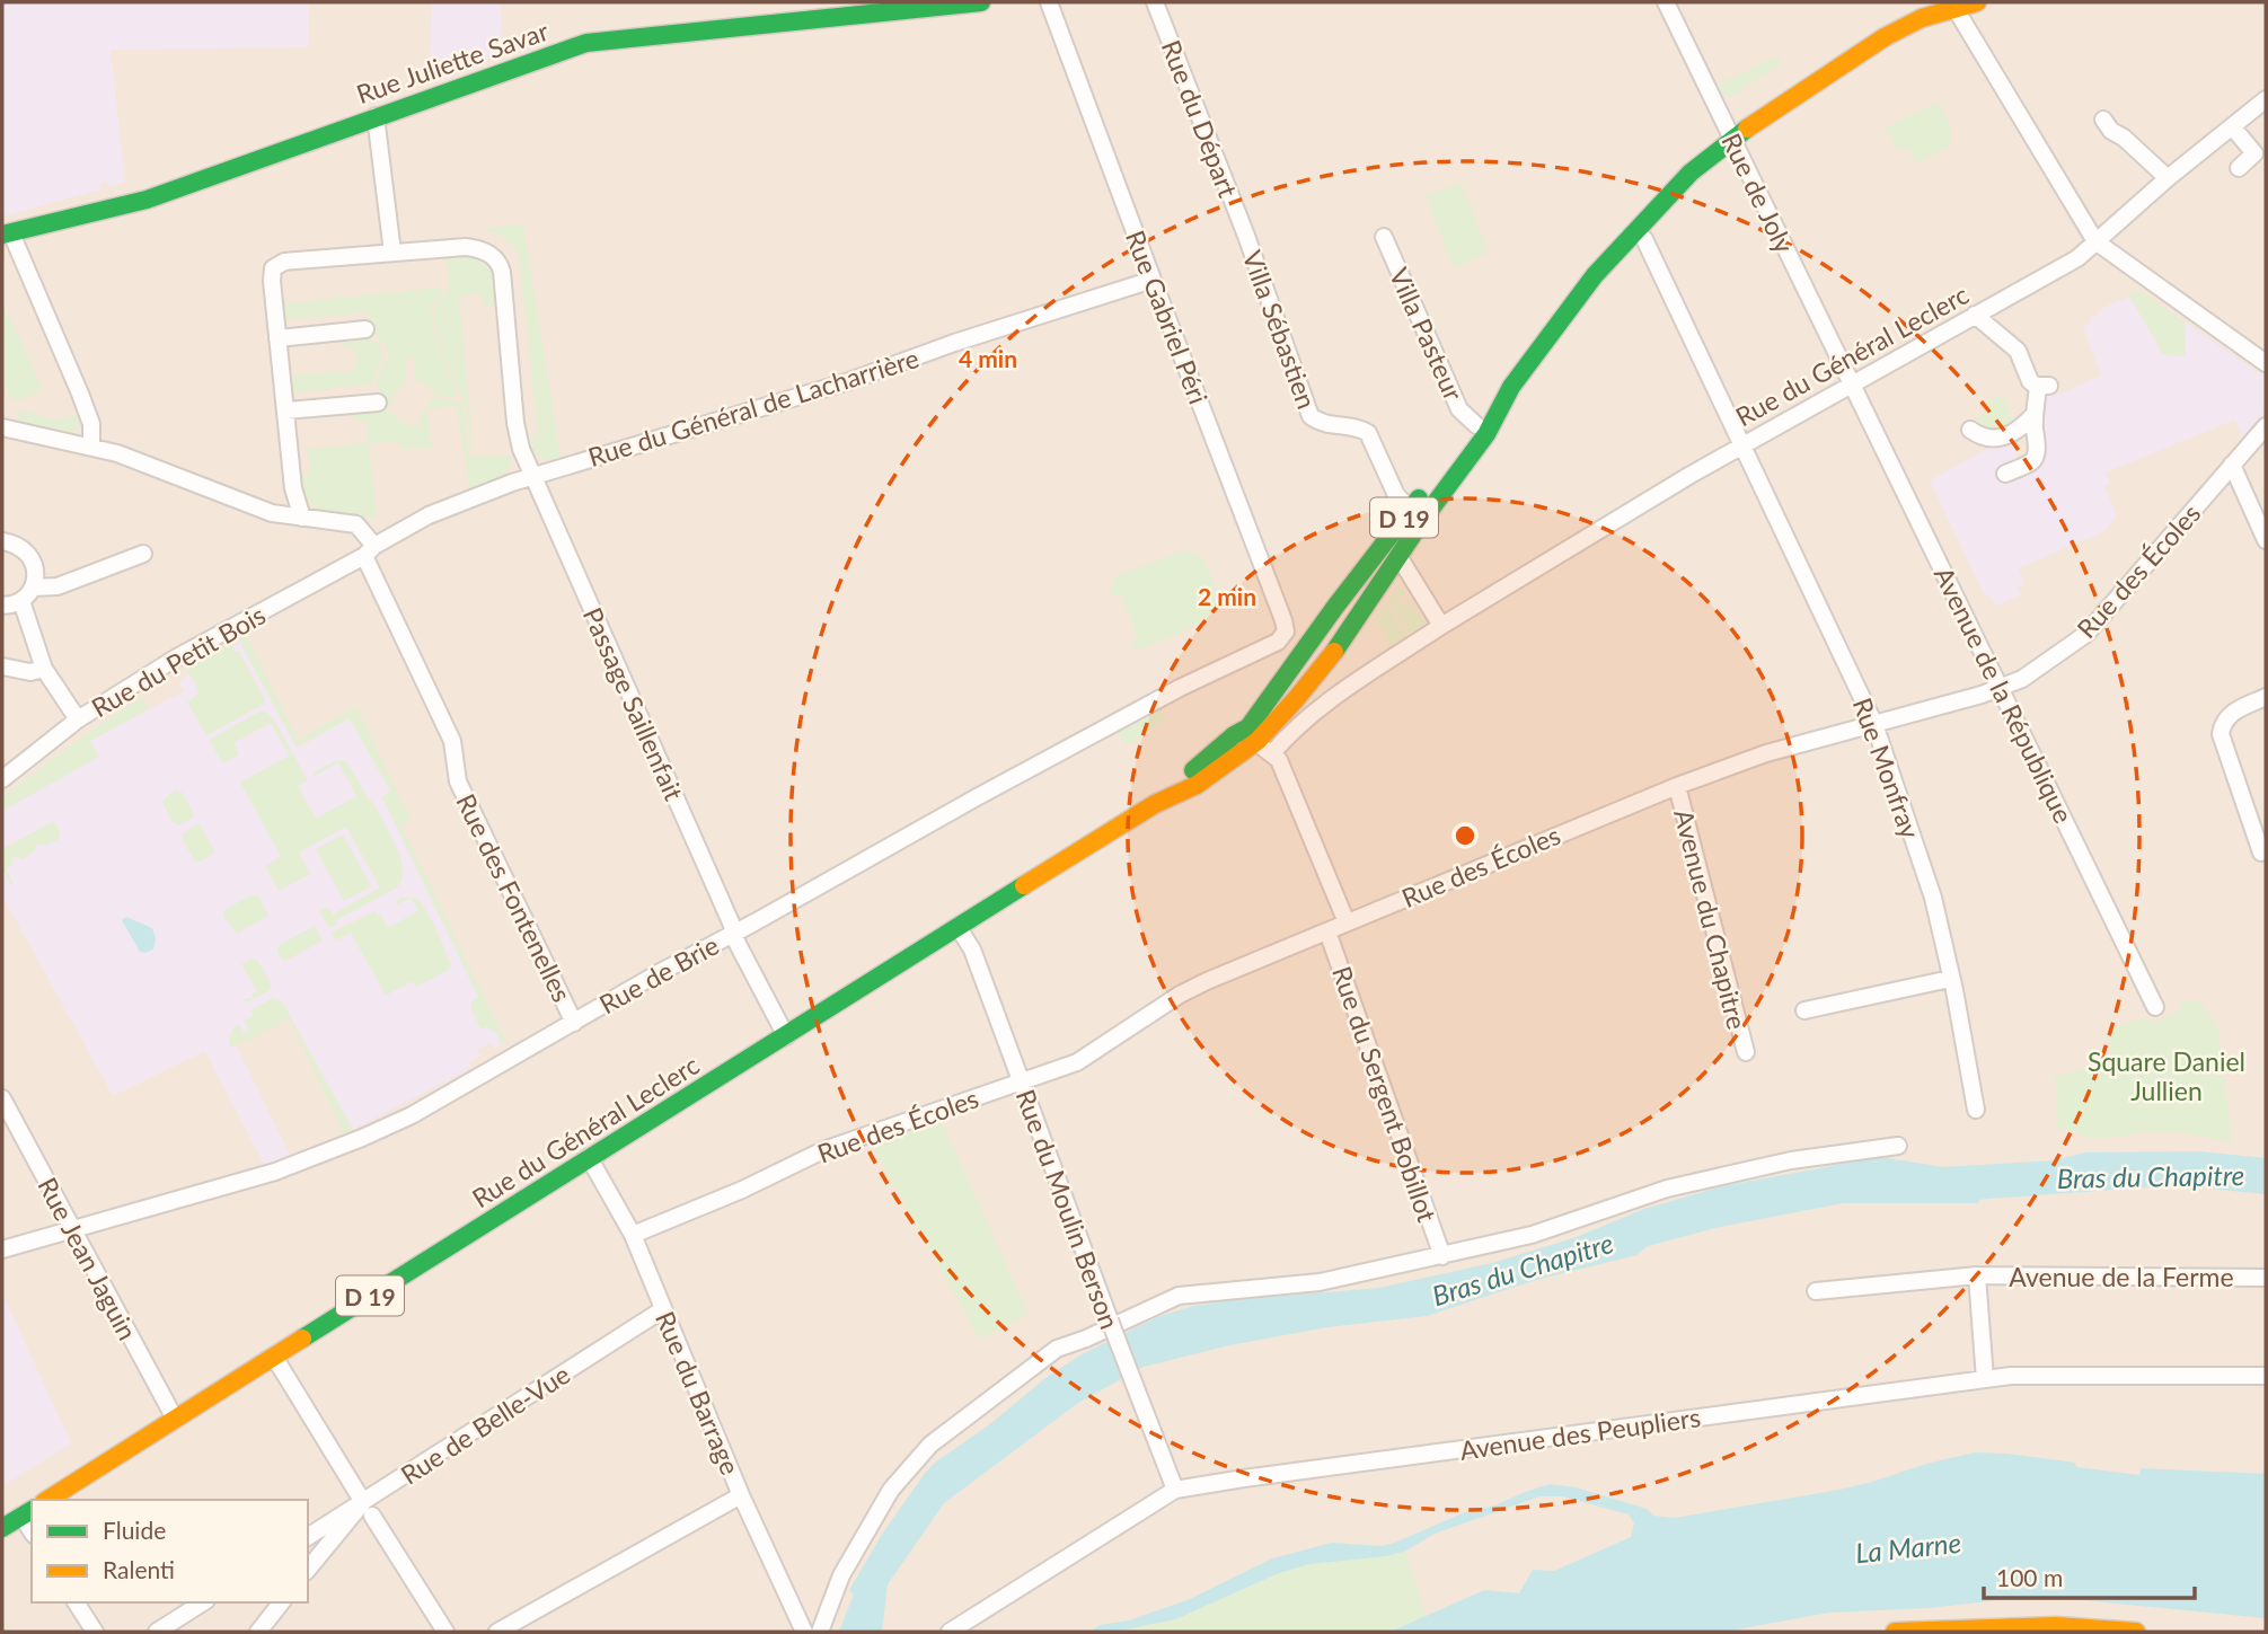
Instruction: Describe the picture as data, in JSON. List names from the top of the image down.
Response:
{
  "streets": {
    "main road": ["Rue Juliette Savar", "Rue du Général Leclerc", "D 19"],
    "street": [
      "Rue du Départ",
      "Rue de Joly",
      "Rue Gabriel Péri",
      "Villa Sébastien",
      "Villa Pasteur",
      "Rue du Général de Lacharrière",
      "Rue des Écoles",
      "Rue du Petit Bois",
      "Avenue de la République",
      "Passage Saillenfait",
      "Rue Monfray",
      "Rue des Fontenelles",
      "Avenue du Chapitre",
      "Rue de Brie",
      "Rue du Sergent Bobillot",
      "Rue du Moulin Berson",
      "Rue Jean Jaguin",
      "Avenue de la Ferme",
      "Rue du Barrage",
      "Rue de Belle-Vue",
      "Avenue des Peupliers"
    ]
  },
  "crossings": [
    ["Rue du Départ", "Villa Sébastien"],
    ["Rue de Joly", "Rue du Général Leclerc"],
    ["Rue de Joly", "D 19"],
    ["Rue de Joly", "Avenue de la République"],
    ["Rue Gabriel Péri", "Rue du Général de Lacharrière"],
    ["Rue Gabriel Péri", "Rue de Brie"],
    ["Villa Sébastien", "D 19"],
    ["Villa Pasteur", "D 19"],
    ["Rue du Général Leclerc", "D 19"],
    ["Rue du Général Leclerc", "Avenue de la République"],
    ["Rue du Général Leclerc", "Passage Saillenfait"],
    ["Rue du Général Leclerc", "Rue Monfray"],
    ["Rue du Général Leclerc", "Rue du Moulin Berson"],
    ["Rue du Général Leclerc", "Rue Jean Jaguin"],
    ["Rue du Général Leclerc", "Rue du Barrage"],
    ["Rue du Général de Lacharrière", "Rue du Petit Bois"],
    ["Rue du Général de Lacharrière", "Passage Saillenfait"],
    ["Rue du Général de Lacharrière", "Rue des Fontenelles"],
    ["Rue des Écoles", "Avenue de la République"],
    ["Rue des Écoles", "Rue Monfray"],
    ["Rue des Écoles", "Avenue du Chapitre"],
    ["Rue des Écoles", "Rue du Sergent Bobillot"],
    ["Rue des Écoles", "Rue du Moulin Berson"],
    ["Rue des Écoles", "Rue du Barrage"],
    ["Rue du Petit Bois", "Rue des Fontenelles"],
    ["Passage Saillenfait", "Rue de Brie"],
    ["Rue des Fontenelles", "Rue de Brie"],
    ["Rue de Brie", "Rue Jean Jaguin"],
    ["Rue du Moulin Berson", "Avenue des Peupliers"],
    ["Rue du Barrage", "Rue de Belle-Vue"]
  ],
  "water": ["Bras du Chapitre", "La Marne"],
  "parks": ["Square Daniel Jullien"],
  "legend": ["Fluide", "Ralenti"],
  "scale_bar": "100 m",
  "rings": ["4 min", "2 min"]
}
